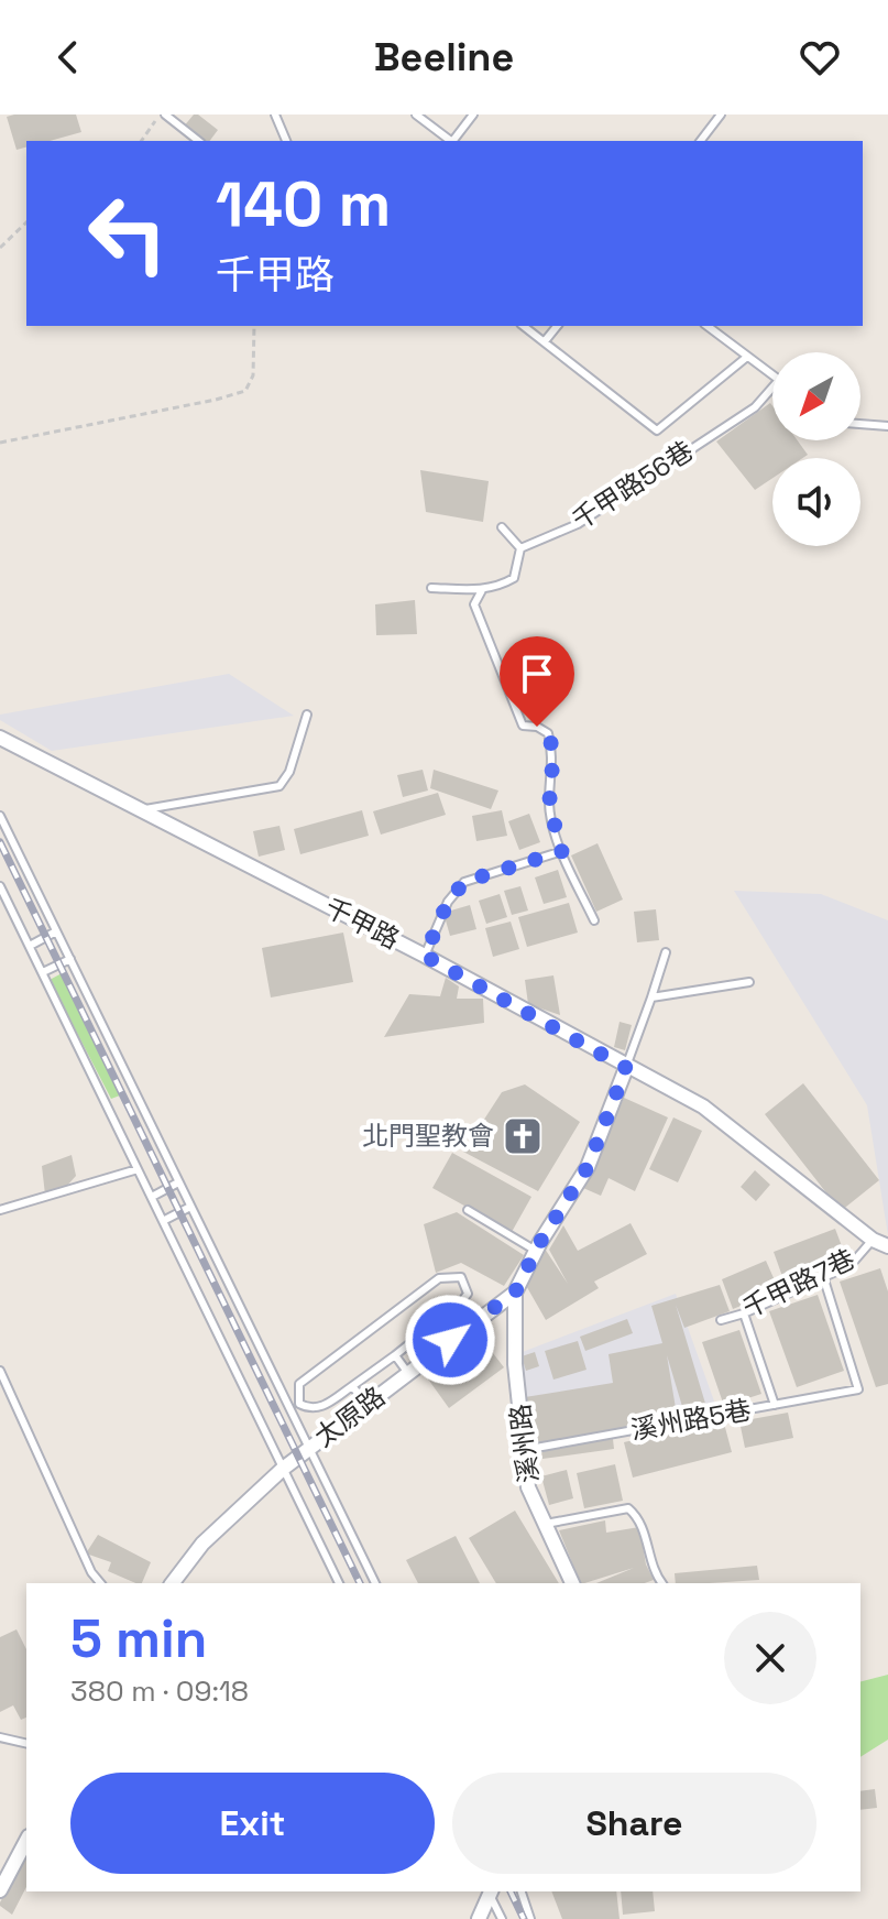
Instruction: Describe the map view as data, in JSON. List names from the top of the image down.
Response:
{
  "streets": {
    "street": ["千甲路", "太原路", "溪州路"],
    "lane": ["千甲路56巷", "千甲路7巷", "溪州路5巷"]
  },
  "crossings": [
    ["千甲路", "千甲路7巷"],
    ["千甲路", "太原路"],
    ["千甲路7巷", "溪州路5巷"],
    ["太原路", "溪州路"],
    ["溪州路5巷", "溪州路"]
  ],
  "places": {
    "church": ["北門聖教會"]
  },
  "north": "bottom left",
  "page": {
    "header": "Beeline",
    "turn": ["140 m", "千甲路"],
    "heading": ["5 min", "380 m · 09:18"],
    "buttons": ["Exit", "Share"]
  }
}
